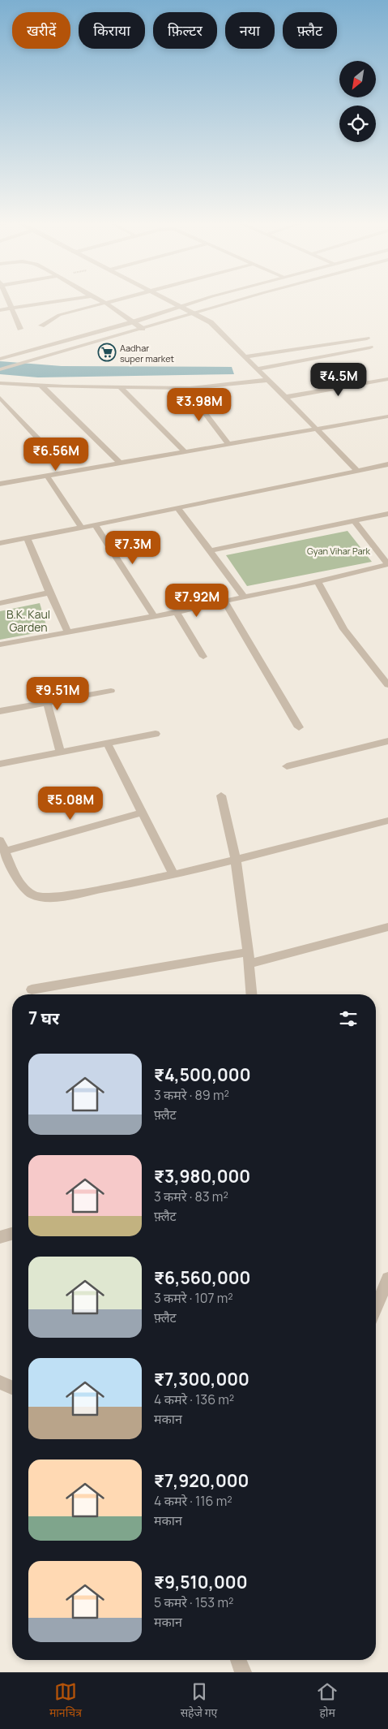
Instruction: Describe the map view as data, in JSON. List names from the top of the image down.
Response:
{
  "parks": ["Gyan Vihar Park", "B.K. Kaul Garden"],
  "places": {
    "supermarket": ["Aadhar super market"]
  },
  "north": "bottom left",
  "page": {
    "chip": [
      "खरीदें",
      "किराया",
      "फ़िल्टर",
      "नया",
      "फ़्लैट"
    ],
    "price": [
      "₹4.5M",
      "₹3.98M",
      "₹6.56M",
      "₹7.3M",
      "₹7.92M",
      "₹9.51M",
      "₹5.08M"
    ],
    "heading": "7 घर",
    "list": [
      {
        "name": "₹4,500,000",
        "note": "3 कमरे · 89 m² · फ़्लैट"
      },
      {
        "name": "₹3,980,000",
        "note": "3 कमरे · 83 m² · फ़्लैट"
      },
      {
        "name": "₹6,560,000",
        "note": "3 कमरे · 107 m² · फ़्लैट"
      },
      {
        "name": "₹7,300,000",
        "note": "4 कमरे · 136 m² · मकान"
      },
      {
        "name": "₹7,920,000",
        "note": "4 कमरे · 116 m² · मकान"
      },
      {
        "name": "₹9,510,000",
        "note": "5 कमरे · 153 m² · मकान"
      }
    ],
    "tabs": ["मानचित्र", "सहेजे गए", "होम"]
  }
}
